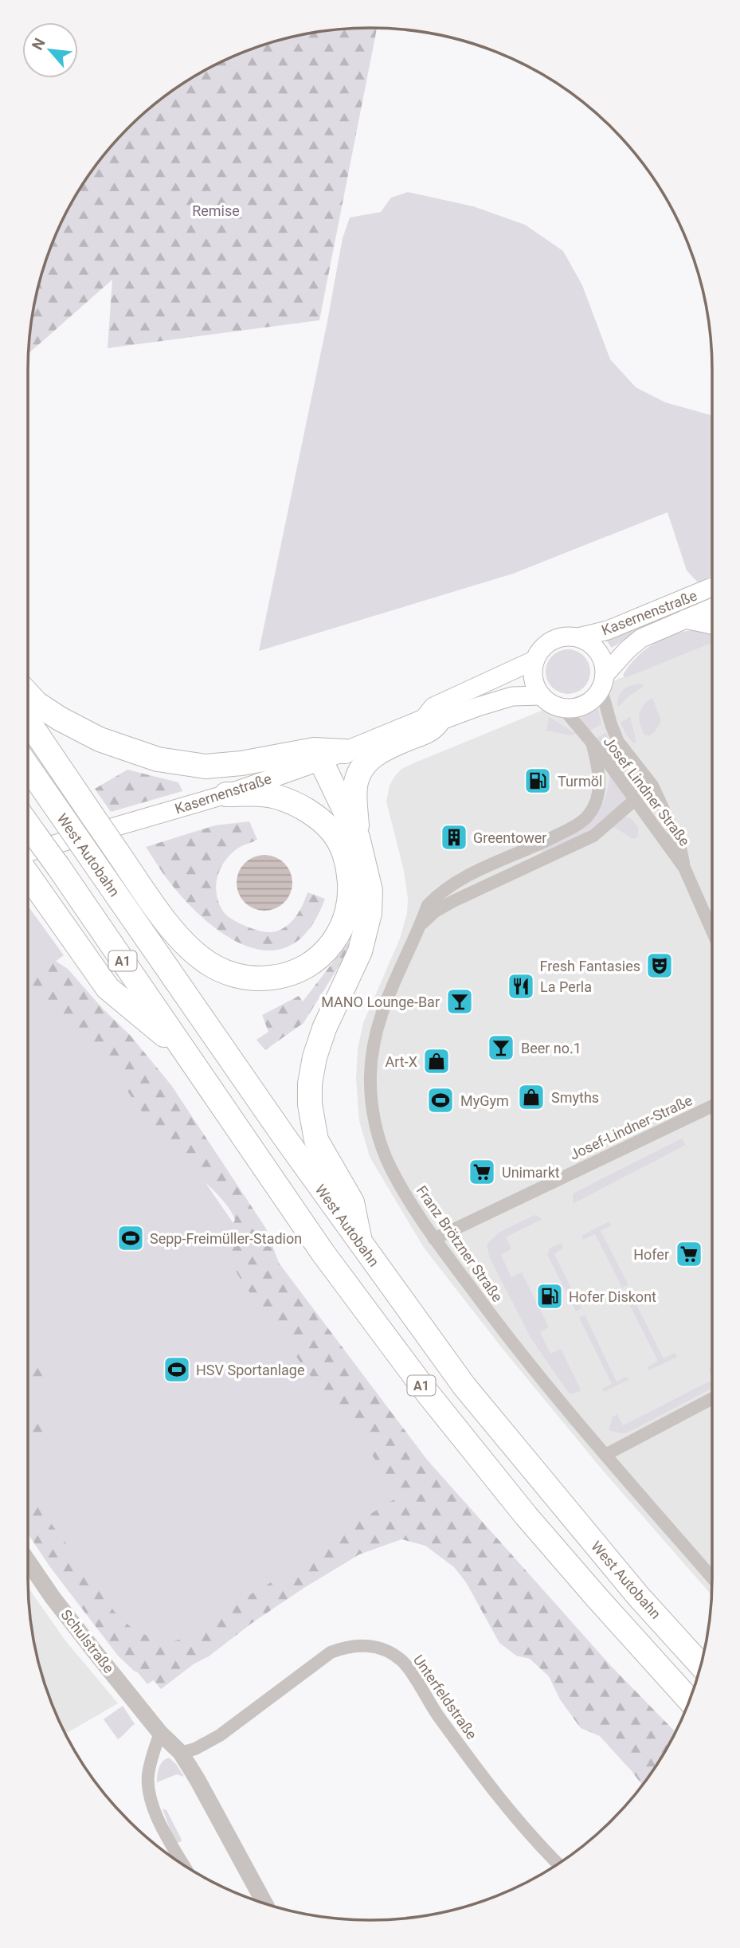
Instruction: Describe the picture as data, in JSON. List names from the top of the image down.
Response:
{
  "streets": {
    "highway": ["West Autobahn", "A1"],
    "main road": ["Kasernenstraße"],
    "street": [
      "Josef Lindner Straße",
      "Josef-Lindner-Straße",
      "Franz Brötzner Straße",
      "Schulstraße",
      "Unterfeldstraße"
    ]
  },
  "crossings": [
    ["Kasernenstraße", "Josef Lindner Straße"],
    ["Josef Lindner Straße", "Franz Brötzner Straße"],
    ["Josef-Lindner-Straße", "Franz Brötzner Straße"],
    ["Schulstraße", "Unterfeldstraße"]
  ],
  "parks": ["Remise"],
  "places": {
    "fuel station": ["Turmöl", "Hofer Diskont"],
    "building": ["Greentower"],
    "theatre": ["Fresh Fantasies"],
    "restaurant": ["La Perla"],
    "bar": ["MANO Lounge-Bar", "Beer no.1"],
    "shop": ["Art-X", "Smyths"],
    "sports": ["MyGym", "Sepp-Freimüller-Stadion", "HSV Sportanlage"],
    "supermarket": ["Unimarkt", "Hofer"]
  },
  "north": "top left"
}
